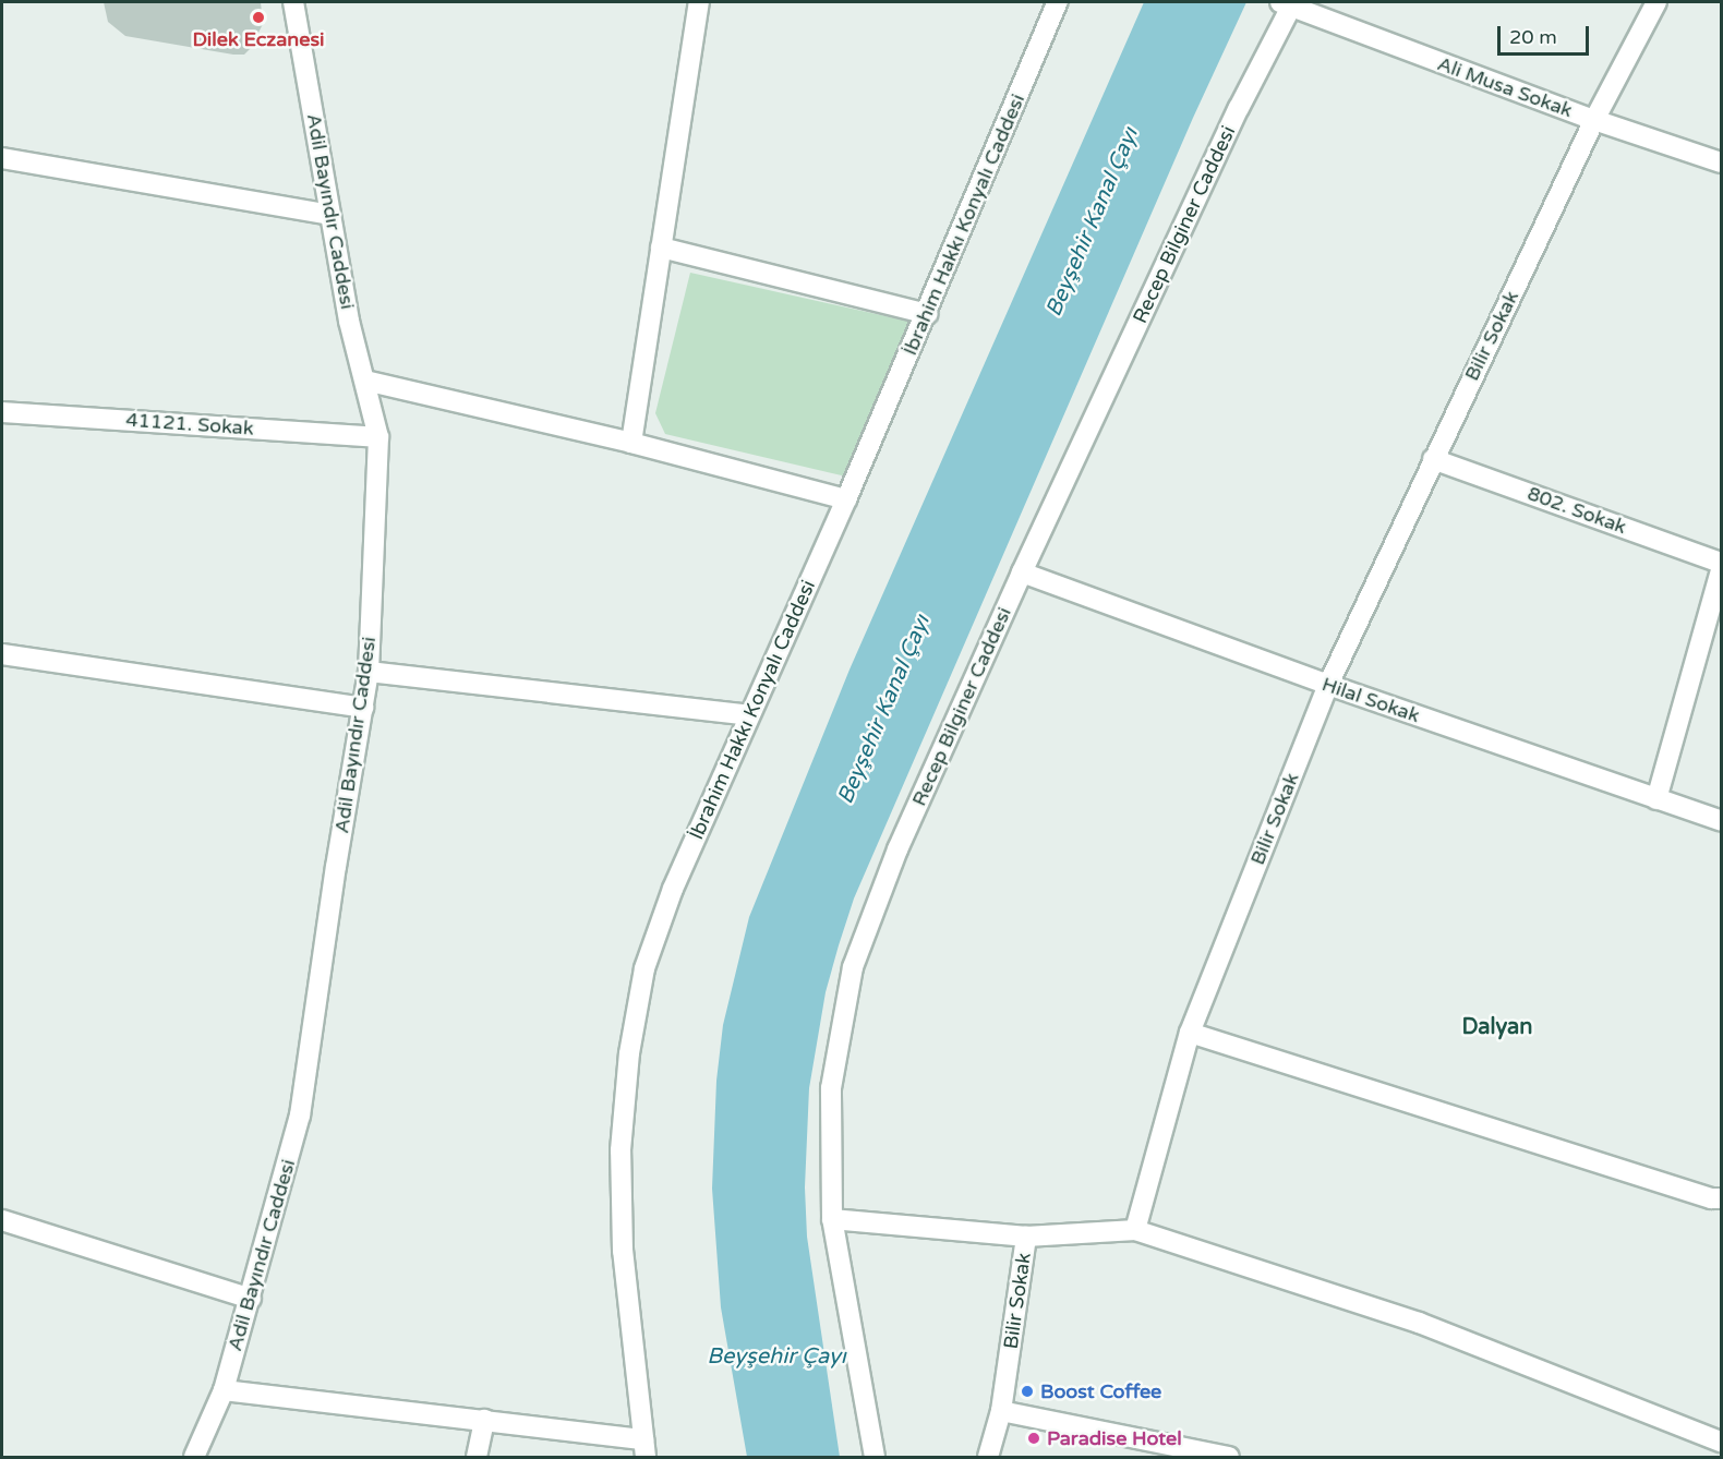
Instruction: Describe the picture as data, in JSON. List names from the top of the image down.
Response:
{
  "streets": {
    "street": [
      "Ali Musa Sokak",
      "Adil Bayındır Caddesi",
      "İbrahim Hakkı Konyalı Caddesi",
      "Recep Bilginer Caddesi",
      "Bilir Sokak",
      "41121. Sokak",
      "802. Sokak",
      "Hilal Sokak"
    ]
  },
  "crossings": [
    ["Ali Musa Sokak", "Recep Bilginer Caddesi"],
    ["Ali Musa Sokak", "Bilir Sokak"],
    ["Adil Bayındır Caddesi", "41121. Sokak"],
    ["Recep Bilginer Caddesi", "Hilal Sokak"],
    ["Bilir Sokak", "802. Sokak"],
    ["Bilir Sokak", "Hilal Sokak"]
  ],
  "districts": ["Dalyan"],
  "water": ["Beyşehir Kanal Çayı", "Beyşehir Çayı"],
  "places": ["Dilek Eczanesi", "Boost Coffee", "Paradise Hotel"],
  "scale_bar": "20 m"
}
